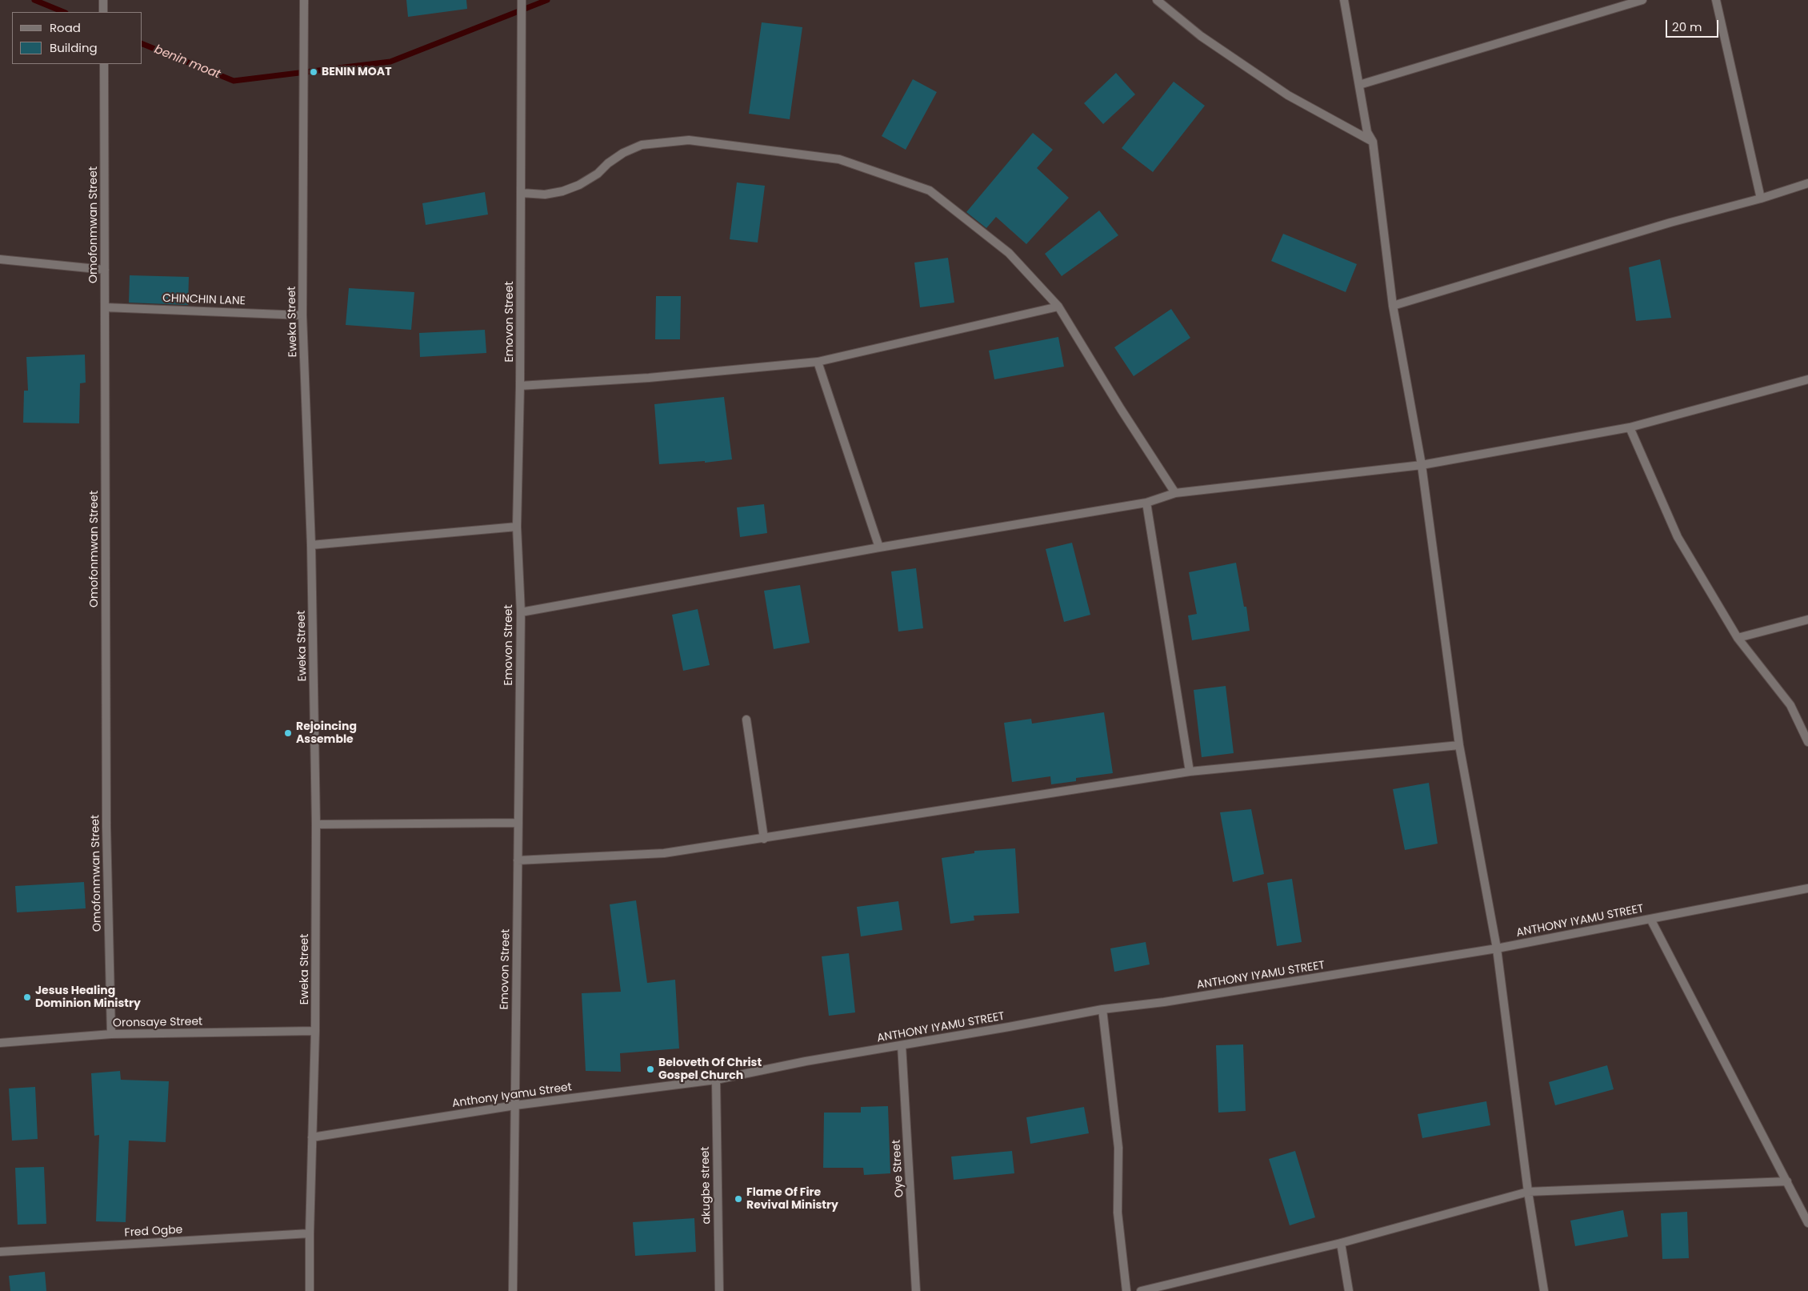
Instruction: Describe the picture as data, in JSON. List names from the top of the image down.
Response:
{
  "streets": {
    "street": [
      "Omofonmwan Street",
      "CHINCHIN LANE",
      "Eweka Street",
      "Emovon Street",
      "ANTHONY IYAMU STREET",
      "Oronsaye Street",
      "Anthony Iyamu Street",
      "Oye Street",
      "akugbe street",
      "Fred Ogbe"
    ]
  },
  "crossings": [
    ["Omofonmwan Street", "CHINCHIN LANE"],
    ["Omofonmwan Street", "Oronsaye Street"],
    ["CHINCHIN LANE", "Eweka Street"],
    ["Eweka Street", "Oronsaye Street"],
    ["Eweka Street", "Anthony Iyamu Street"],
    ["Eweka Street", "Fred Ogbe"],
    ["Emovon Street", "Anthony Iyamu Street"],
    ["ANTHONY IYAMU STREET", "Anthony Iyamu Street"],
    ["ANTHONY IYAMU STREET", "Oye Street"],
    ["ANTHONY IYAMU STREET", "akugbe street"],
    ["Anthony Iyamu Street", "akugbe street"]
  ],
  "water": ["benin moat"],
  "places": [
    "BENIN MOAT",
    "Rejoincing Assemble",
    "Jesus Healing Dominion Ministry",
    "Beloveth Of Christ Gospel Church",
    "Flame Of Fire Revival Ministry"
  ],
  "legend": ["Road", "Building"],
  "scale_bar": "20 m"
}
